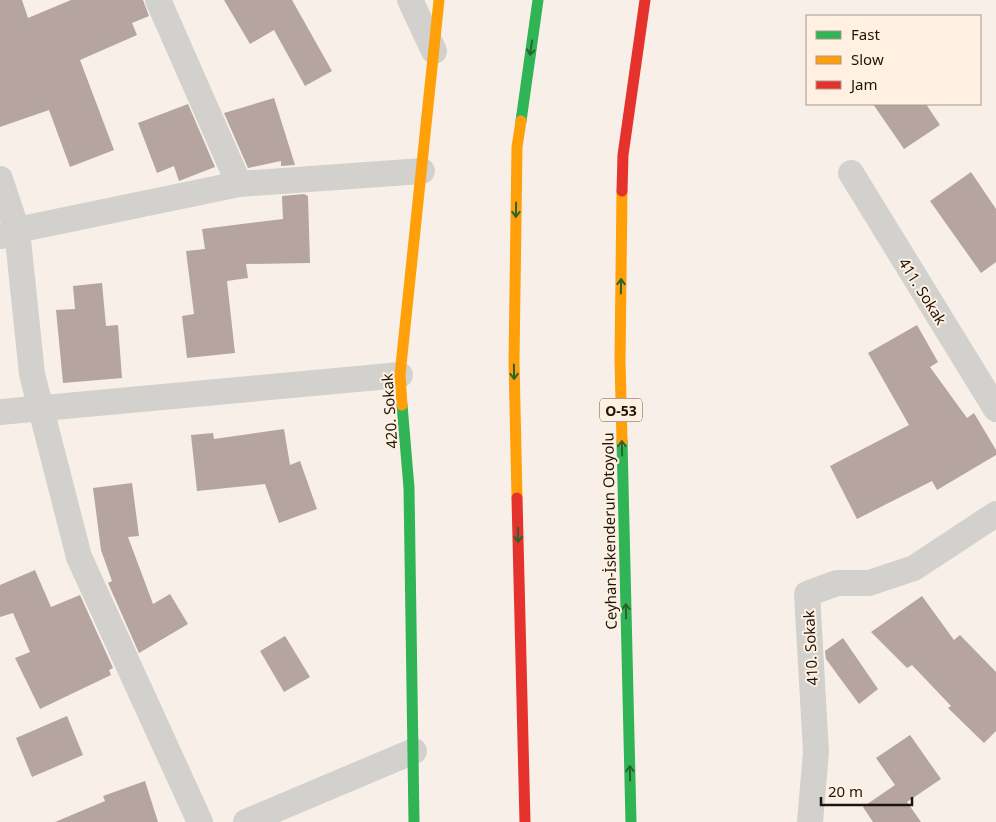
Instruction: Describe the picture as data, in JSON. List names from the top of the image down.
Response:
{
  "streets": {
    "main road": ["O-53", "420. Sokak", "Ceyhan-İskenderun Otoyolu"],
    "street": ["411. Sokak", "410. Sokak"]
  },
  "one_way": ["Ceyhan-İskenderun Otoyolu"],
  "legend": ["Fast", "Slow", "Jam"],
  "scale_bar": "20 m"
}
